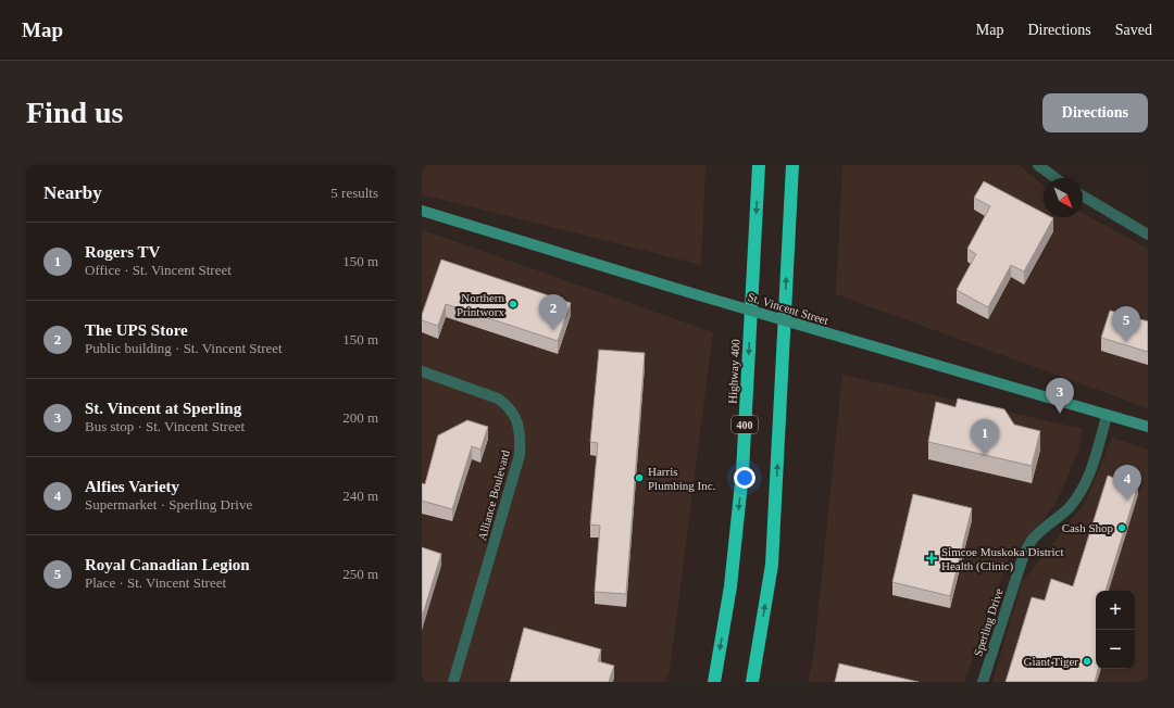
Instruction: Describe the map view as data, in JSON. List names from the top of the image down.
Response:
{
  "streets": {
    "highway": ["Highway 400", "400"],
    "main road": ["St. Vincent Street"],
    "street": ["Alliance Boulevard", "Sperling Drive"]
  },
  "crossings": [
    ["St. Vincent Street", "Sperling Drive"]
  ],
  "places": {
    "other": [
      "Northern Printworx",
      "Harris Plumbing Inc.",
      "Cash Shop",
      "Giant Tiger"
    ],
    "health": ["Simcoe Muskoka District Health (Clinic)"]
  },
  "north": "bottom right",
  "page": {
    "header": "Map",
    "nav": ["Map", "Directions", "Saved"],
    "buttons": "Directions",
    "title": "Find us",
    "heading": ["Nearby", "5 results"],
    "list": [
      {
        "mark": "1",
        "name": "Rogers TV",
        "note": "Office · St. Vincent Street",
        "value": "150 m"
      },
      {
        "mark": "2",
        "name": "The UPS Store",
        "note": "Public building · St. Vincent Street",
        "value": "150 m"
      },
      {
        "mark": "3",
        "name": "St. Vincent at Sperling",
        "note": "Bus stop · St. Vincent Street",
        "value": "200 m"
      },
      {
        "mark": "4",
        "name": "Alfies Variety",
        "note": "Supermarket · Sperling Drive",
        "value": "240 m"
      },
      {
        "mark": "5",
        "name": "Royal Canadian Legion",
        "note": "Place · St. Vincent Street",
        "value": "250 m"
      }
    ],
    "pins": [
      "2",
      "5",
      "3",
      "1",
      "4"
    ],
    "map_buttons": ["+", "−"]
  }
}
